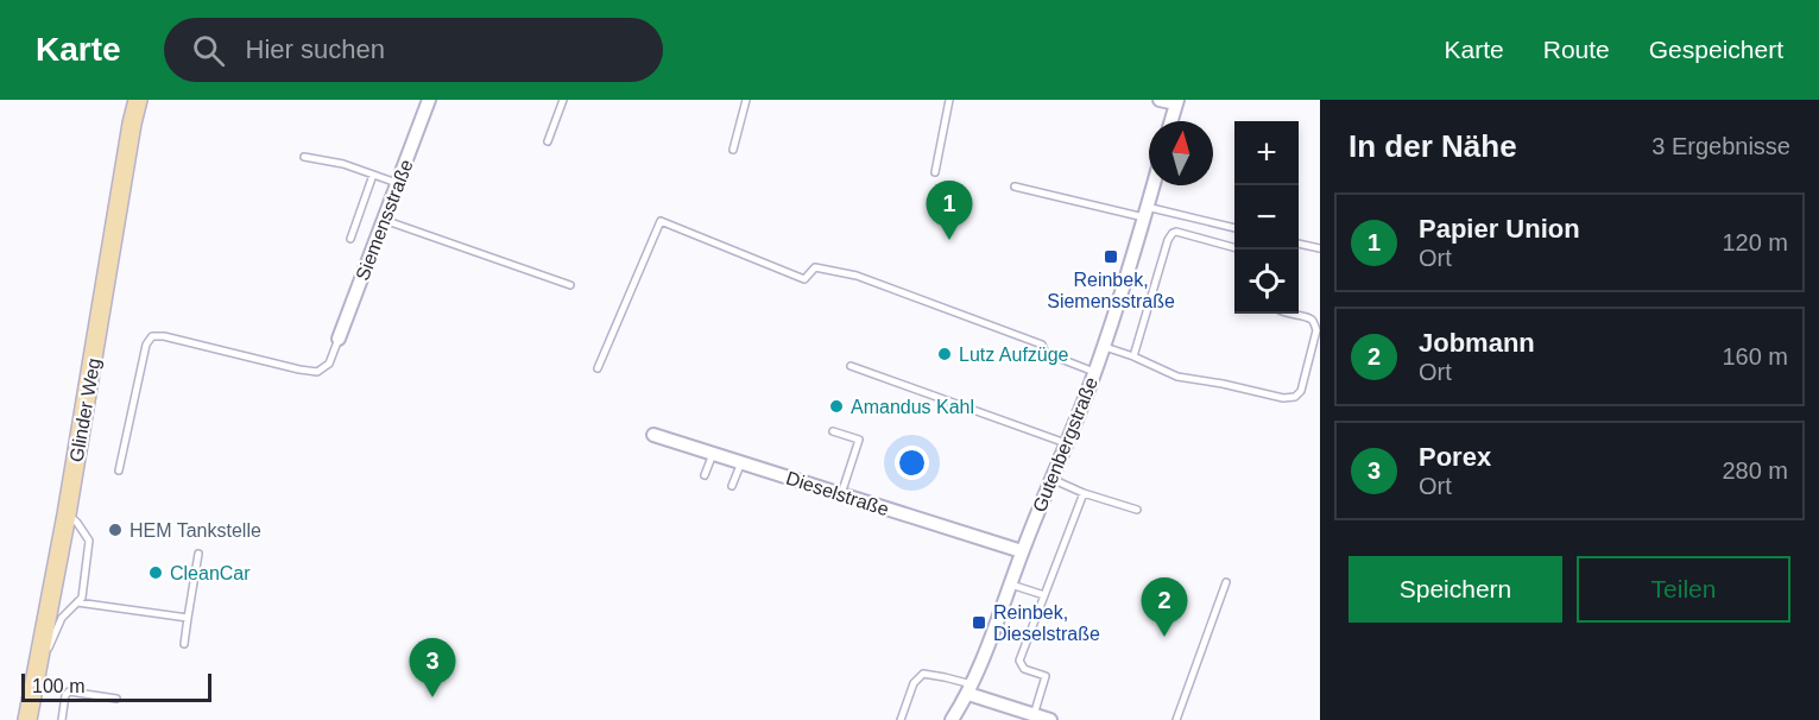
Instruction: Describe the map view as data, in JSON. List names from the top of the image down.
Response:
{
  "streets": {
    "main road": ["Glinder Weg"],
    "street": ["Siemensstraße", "Gutenbergstraße", "Dieselstraße"]
  },
  "crossings": [
    ["Gutenbergstraße", "Dieselstraße"]
  ],
  "places": {
    "transit": ["Reinbek, Siemensstraße", "Reinbek, Dieselstraße"],
    "other": [
      "Lutz Aufzüge",
      "Amandus Kahl",
      "HEM Tankstelle",
      "CleanCar"
    ]
  },
  "scale_bar": "100 m",
  "north": "top",
  "page": {
    "header": "Karte",
    "search": "Hier suchen",
    "nav": ["Karte", "Route", "Gespeichert"],
    "heading": ["In der Nähe", "3 Ergebnisse"],
    "map_buttons": ["+", "−"],
    "pins": ["1", "2", "3"],
    "list": [
      {
        "mark": "1",
        "name": "Papier Union",
        "note": "Ort",
        "value": "120 m"
      },
      {
        "mark": "2",
        "name": "Jobmann",
        "note": "Ort",
        "value": "160 m"
      },
      {
        "mark": "3",
        "name": "Porex",
        "note": "Ort",
        "value": "280 m"
      }
    ],
    "buttons": ["Speichern", "Teilen"],
    "scale": "100 m"
  }
}
